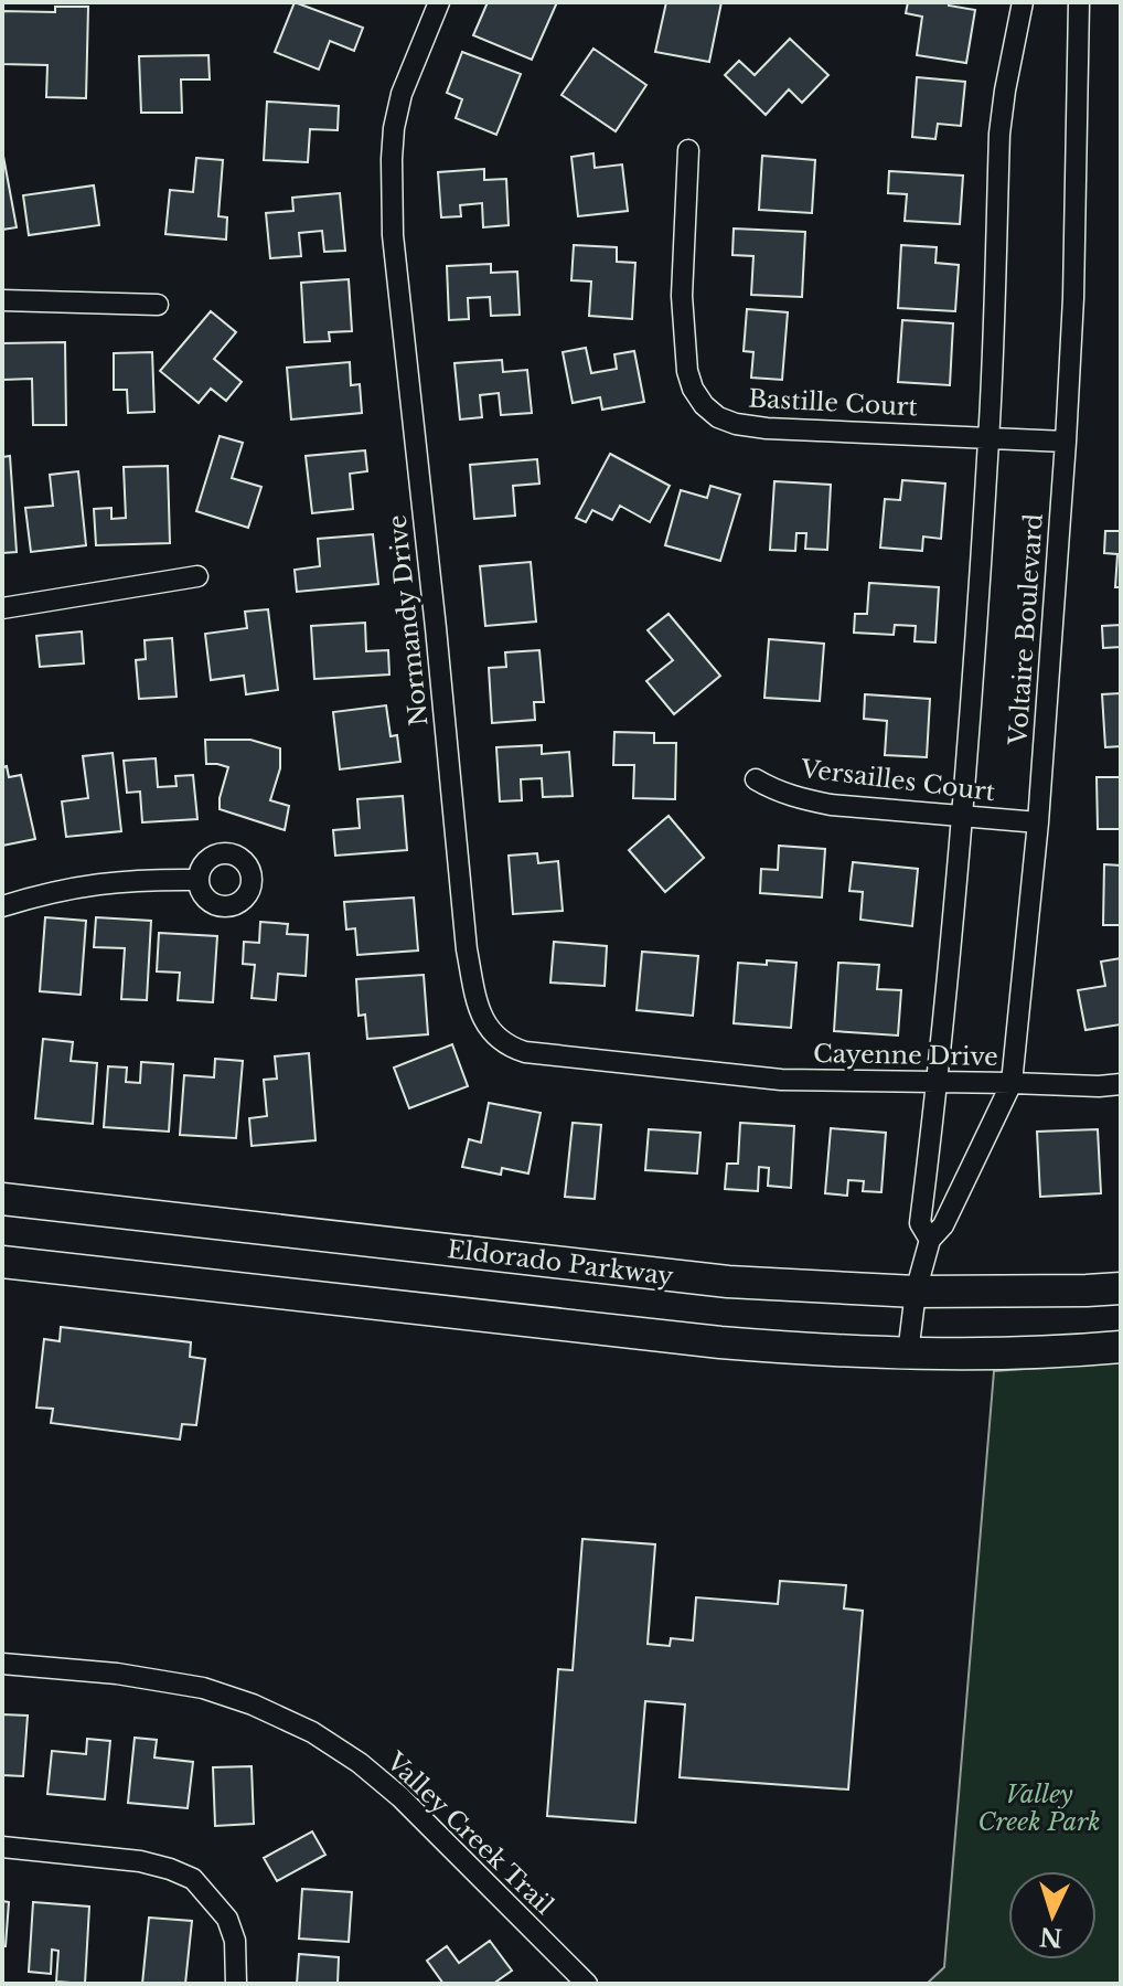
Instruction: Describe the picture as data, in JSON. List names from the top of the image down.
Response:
{
  "streets": {
    "main road": ["Eldorado Parkway"],
    "street": [
      "Bastille Court",
      "Normandy Drive",
      "Voltaire Boulevard",
      "Versailles Court",
      "Cayenne Drive",
      "Valley Creek Trail"
    ]
  },
  "crossings": [
    ["Bastille Court", "Voltaire Boulevard"],
    ["Normandy Drive", "Cayenne Drive"],
    ["Voltaire Boulevard", "Versailles Court"],
    ["Voltaire Boulevard", "Cayenne Drive"],
    ["Voltaire Boulevard", "Eldorado Parkway"]
  ],
  "parks": ["Valley Creek Park"],
  "north": "bottom"
}
